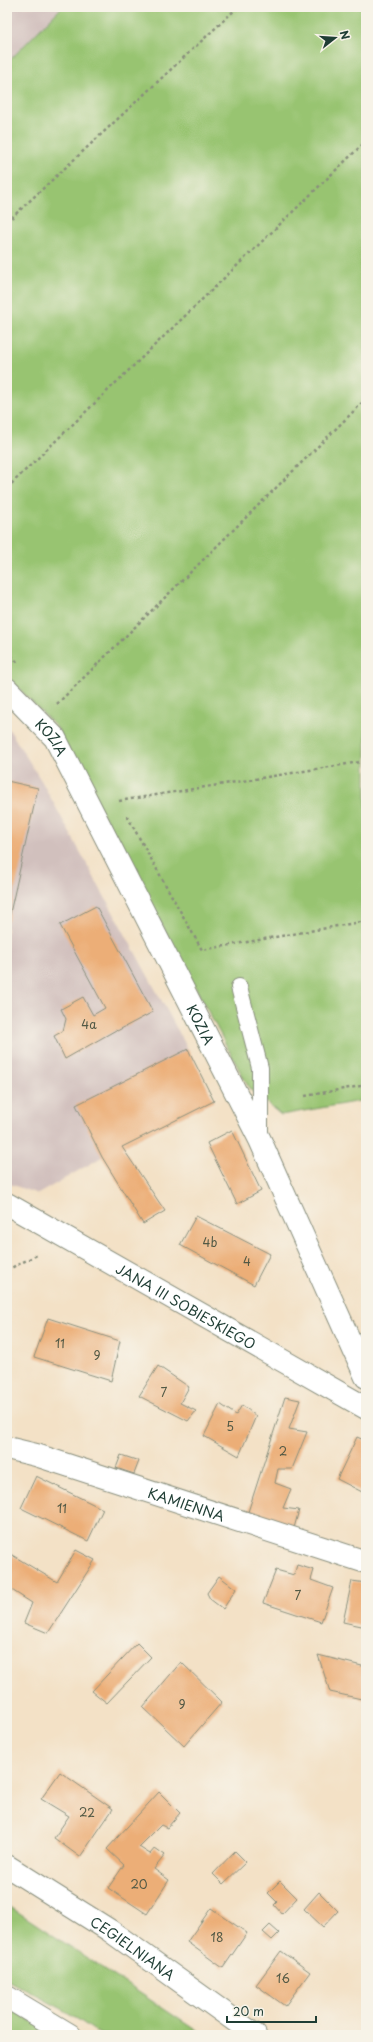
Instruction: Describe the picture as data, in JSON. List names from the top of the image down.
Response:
{
  "streets": {
    "street": [
      "KOZIA",
      "JANA III SOBIESKIEGO",
      "KAMIENNA",
      "CEGIELNIANA"
    ]
  },
  "house_numbers": [
    "4a",
    "4b",
    "4",
    "11",
    "9",
    "7",
    "5",
    "2",
    "11",
    "7",
    "9",
    "22",
    "20",
    "18",
    "16"
  ],
  "scale_bar": "20 m",
  "north": "right"
}
